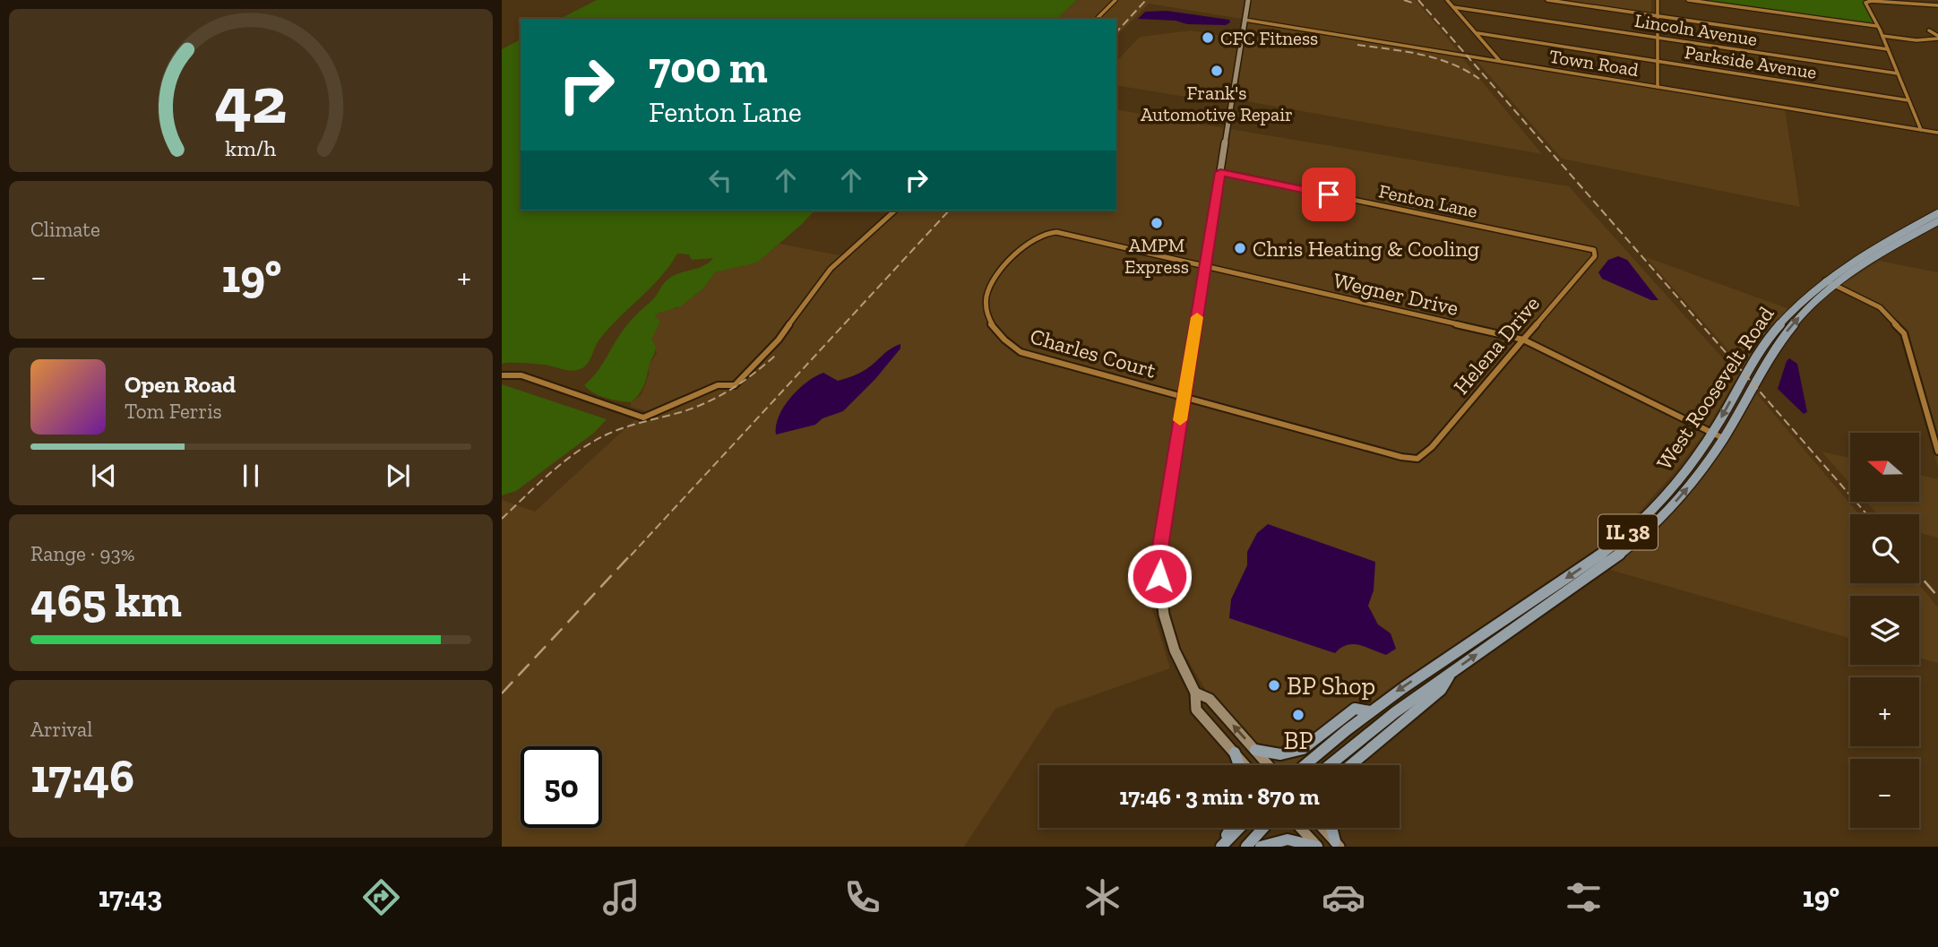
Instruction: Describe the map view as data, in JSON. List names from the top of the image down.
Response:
{
  "streets": {
    "main road": ["West Roosevelt Road", "IL 38"],
    "street": [
      "Lincoln Avenue",
      "Parkside Avenue",
      "Town Road",
      "Fenton Lane",
      "Wegner Drive",
      "Helena Drive",
      "Charles Court"
    ]
  },
  "crossings": [
    ["Fenton Lane", "Helena Drive"],
    ["Wegner Drive", "Helena Drive"],
    ["Wegner Drive", "Charles Court"],
    ["Wegner Drive", "West Roosevelt Road"],
    ["Helena Drive", "Charles Court"]
  ],
  "places": [
    "CFC Fitness",
    "Frank's Automotive Repair",
    "AMPM Express",
    "Chris Heating & Cooling",
    "BP Shop",
    "BP"
  ],
  "north": "left",
  "page": {
    "turn": ["700 m", "Fenton Lane"],
    "tile": [
      "Climate",
      ["Range · 93%", "465 km"],
      ["Arrival", "17:46"]
    ],
    "heat": ["−", "19°", "+"],
    "song": ["Open Road", "Tom Ferris"],
    "map_buttons": ["+", "−"],
    "limit": "50",
    "trip": "17:46 · 3 min · 870 m",
    "tabs": ["17:43", "19°"],
    "gauge": ["42", "km/h"]
  }
}
